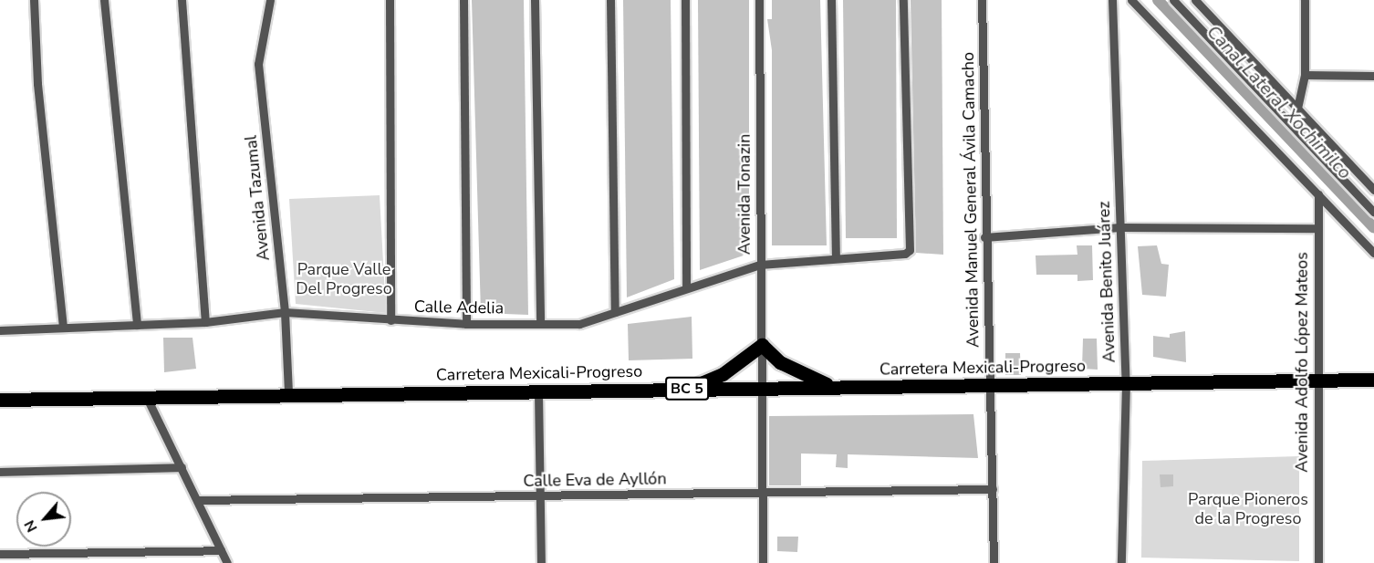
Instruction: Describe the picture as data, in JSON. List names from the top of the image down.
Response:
{
  "streets": {
    "main road": ["Carretera Mexicali-Progreso", "BC 5"],
    "street": [
      "Avenida Tonazin",
      "Avenida Tazumal",
      "Avenida Manuel General Ávila Camacho",
      "Avenida Benito Juárez",
      "Calle Adelia",
      "Avenida Adolfo López Mateos",
      "Calle Eva de Ayllón"
    ]
  },
  "crossings": [
    ["Avenida Tonazin", "Calle Adelia"],
    ["Avenida Tonazin", "Carretera Mexicali-Progreso"],
    ["Avenida Tonazin", "Calle Eva de Ayllón"],
    ["Avenida Tazumal", "Calle Adelia"],
    ["Avenida Tazumal", "Carretera Mexicali-Progreso"],
    ["Avenida Manuel General Ávila Camacho", "Carretera Mexicali-Progreso"],
    ["Avenida Manuel General Ávila Camacho", "Calle Eva de Ayllón"],
    ["Avenida Benito Juárez", "Carretera Mexicali-Progreso"],
    ["Avenida Adolfo López Mateos", "Carretera Mexicali-Progreso"]
  ],
  "water": ["Canal Lateral Xochimilco"],
  "parks": ["Parque Valle Del Progreso", "Parque Pioneros de la Progreso"],
  "north": "bottom left"
}
